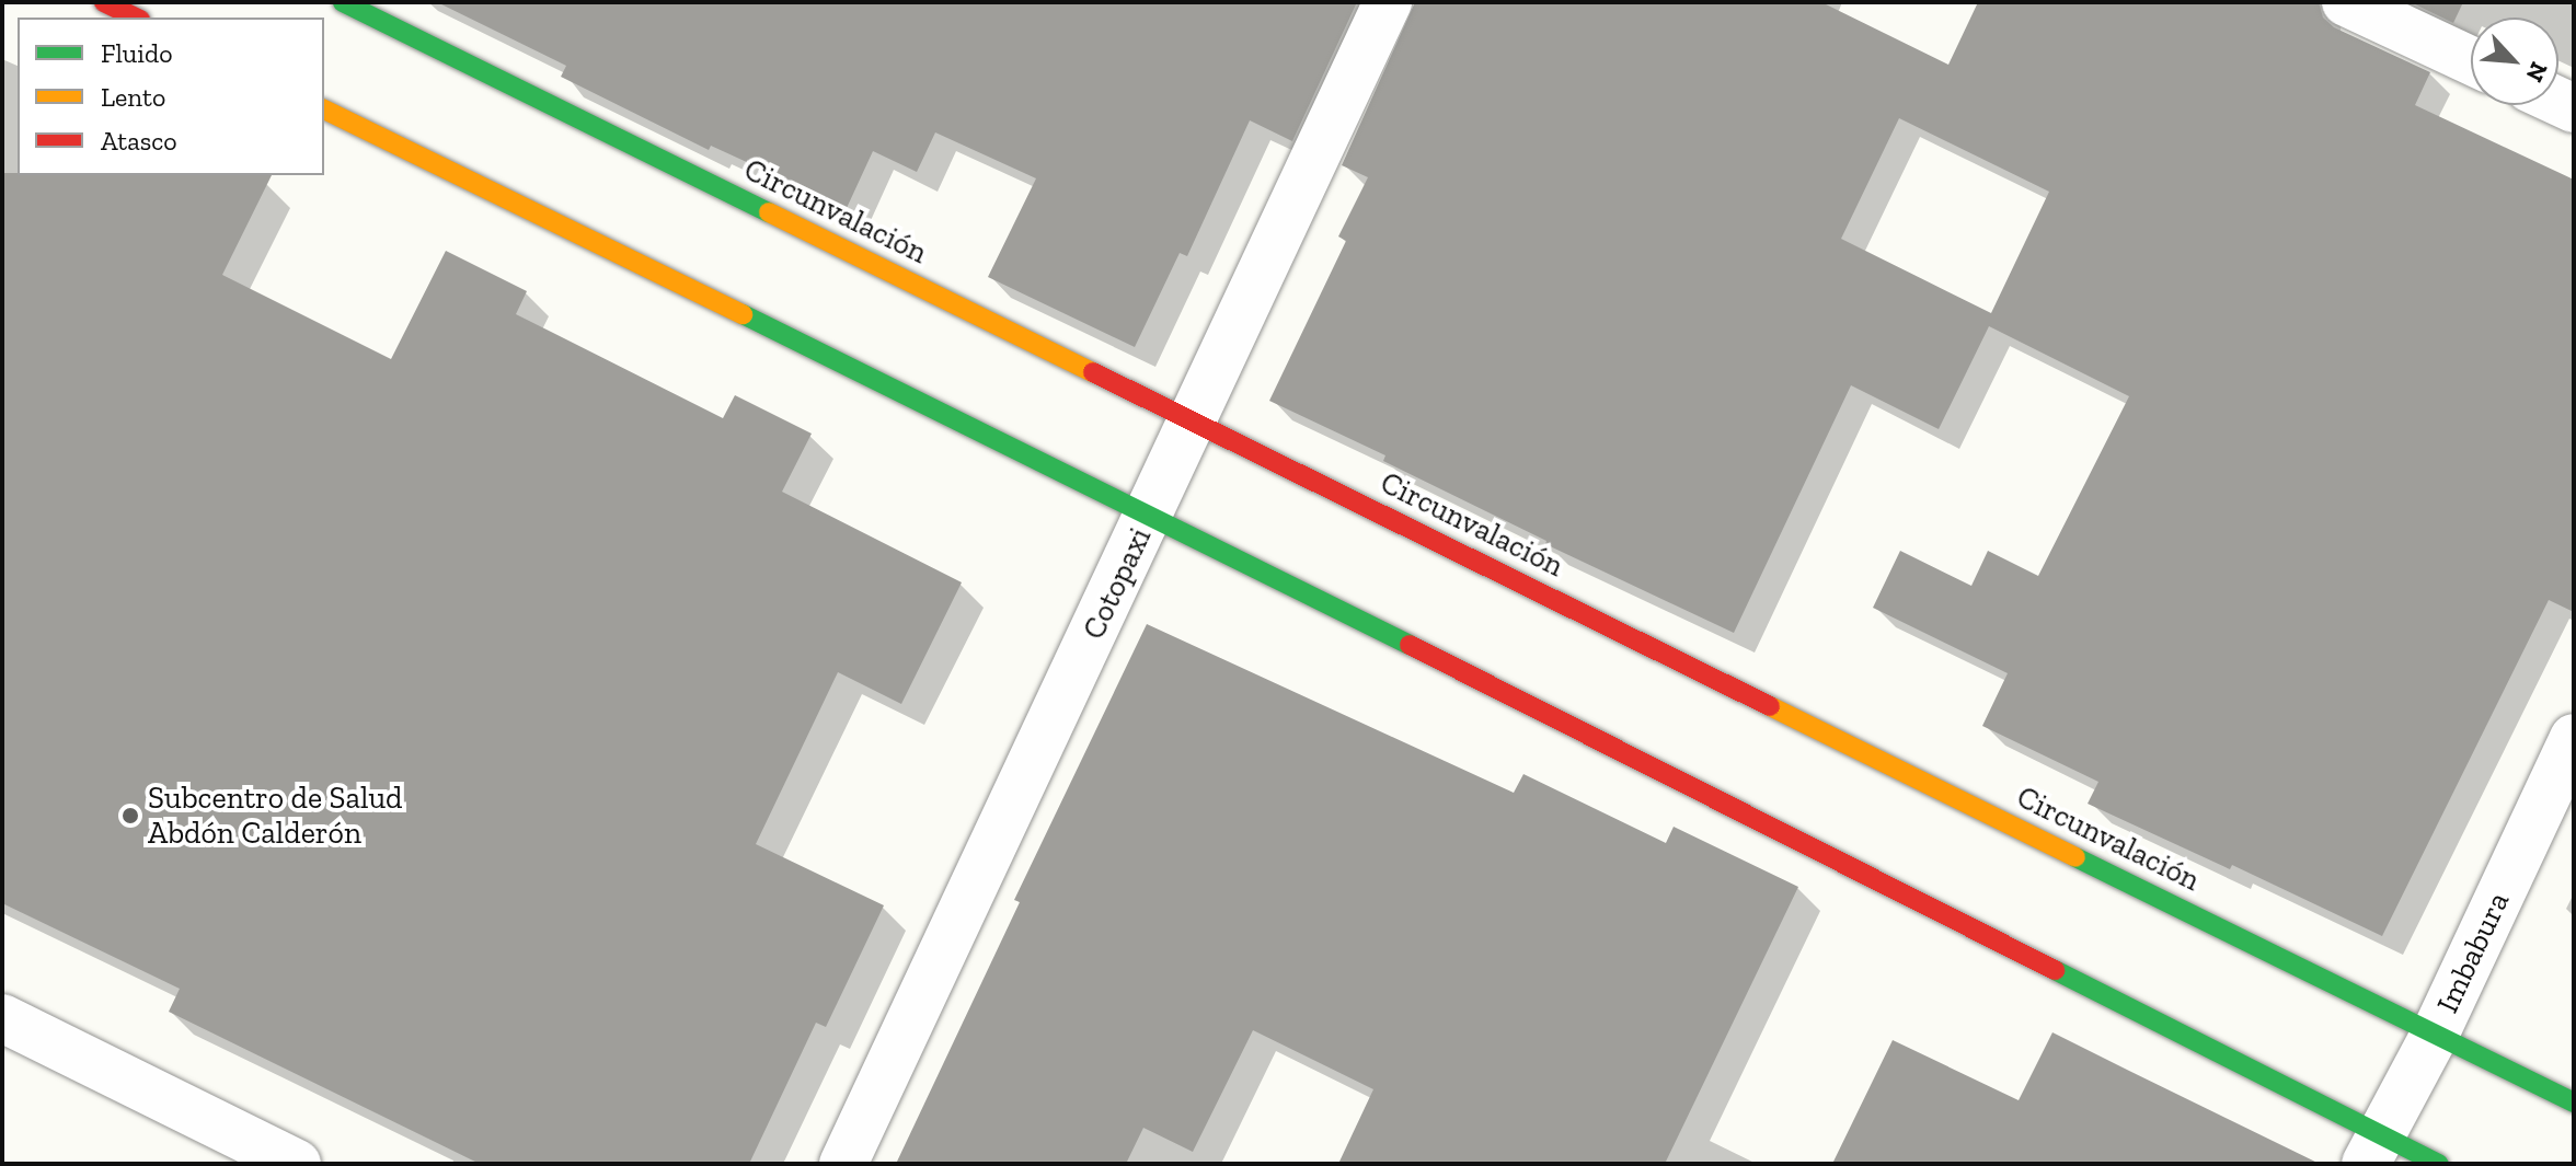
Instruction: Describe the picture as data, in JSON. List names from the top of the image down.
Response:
{
  "streets": {
    "main road": ["Circunvalación"],
    "street": ["Cotopaxi", "Imbabura"]
  },
  "crossings": [
    ["Circunvalación", "Cotopaxi"],
    ["Circunvalación", "Imbabura"]
  ],
  "places": ["Subcentro de Salud Abdón Calderón"],
  "legend": ["Fluido", "Lento", "Atasco"],
  "north": "bottom right"
}
